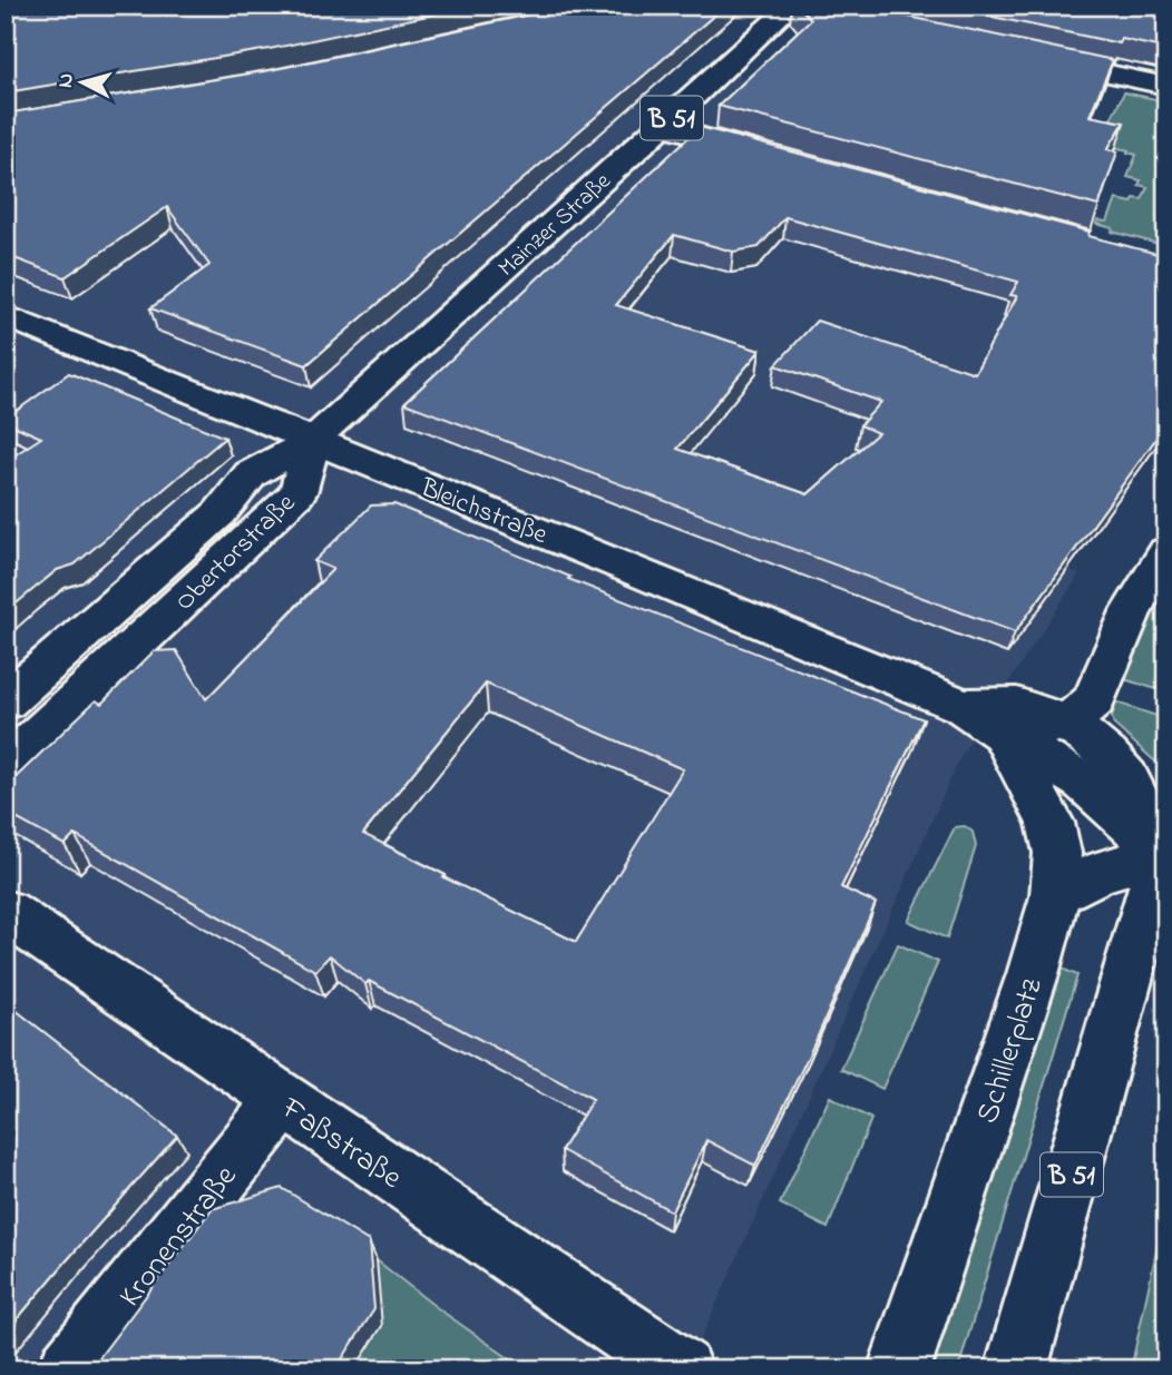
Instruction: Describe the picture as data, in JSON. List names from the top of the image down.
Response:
{
  "streets": {
    "main road": [
      "B 51",
      "Mainzer Straße",
      "Bleichstraße",
      "Obertorstraße",
      "Schillerplatz",
      "Faßstraße",
      "Kronenstraße"
    ]
  },
  "crossings": [
    ["B 51", "Bleichstraße"],
    ["Mainzer Straße", "Bleichstraße"],
    ["Mainzer Straße", "Obertorstraße"],
    ["Bleichstraße", "Obertorstraße"],
    ["Bleichstraße", "Schillerplatz"],
    ["Faßstraße", "Kronenstraße"]
  ],
  "north": "left"
}
